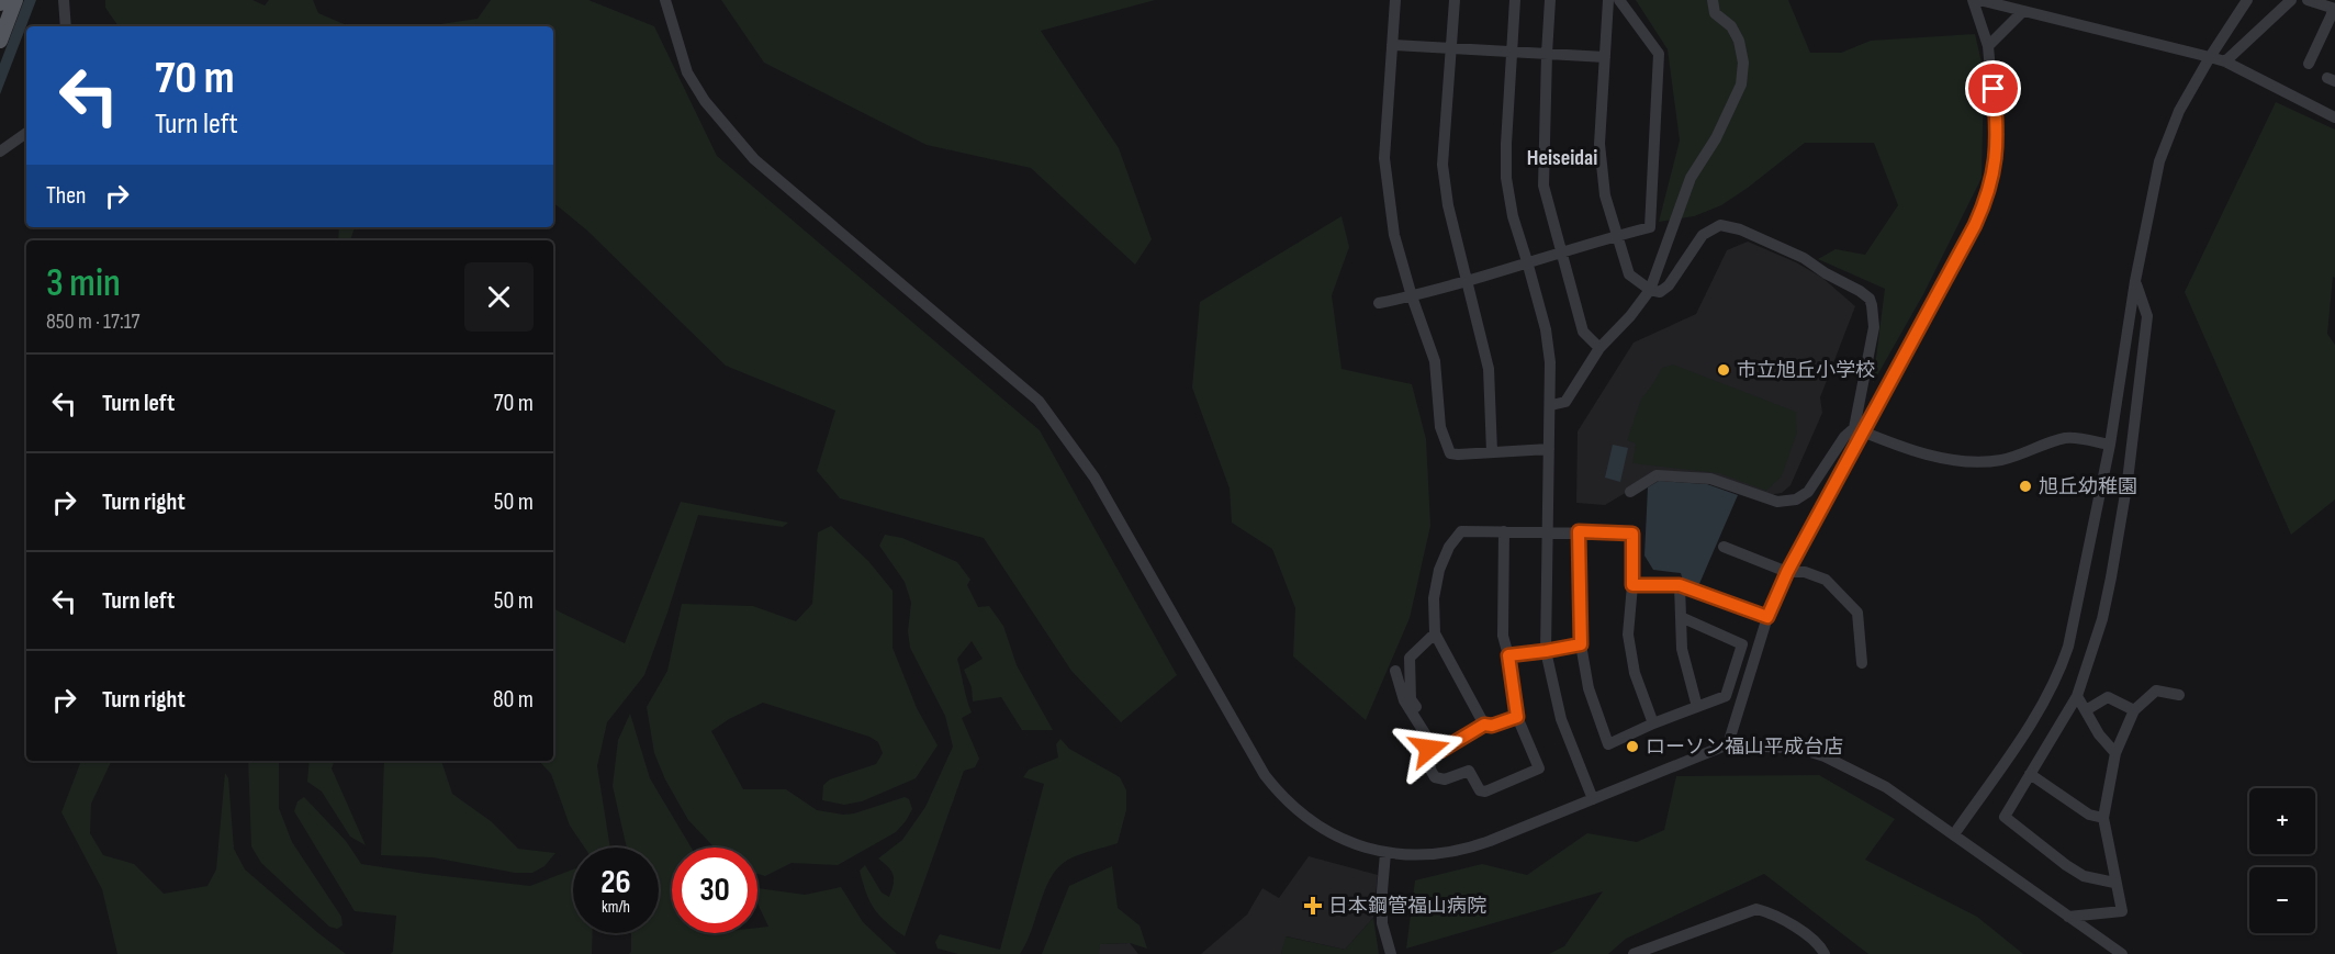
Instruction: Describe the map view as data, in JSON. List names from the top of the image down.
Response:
{
  "districts": ["Heiseidai"],
  "places": {
    "other": ["市立旭丘小学校", "旭丘幼稚園", "ローソン福山平成台店"],
    "health": ["日本鋼管福山病院"]
  },
  "page": {
    "turn": ["70 m", "Turn left"],
    "then": "Then",
    "heading": ["3 min", "850 m · 17:17"],
    "list": [
      {
        "name": "Turn left",
        "value": "70 m"
      },
      {
        "name": "Turn right",
        "value": "50 m"
      },
      {
        "name": "Turn left",
        "value": "50 m"
      },
      {
        "name": "Turn right",
        "value": "80 m"
      }
    ],
    "map_buttons": ["+", "−"],
    "speed": "26 km/h",
    "limit": "30"
  }
}
